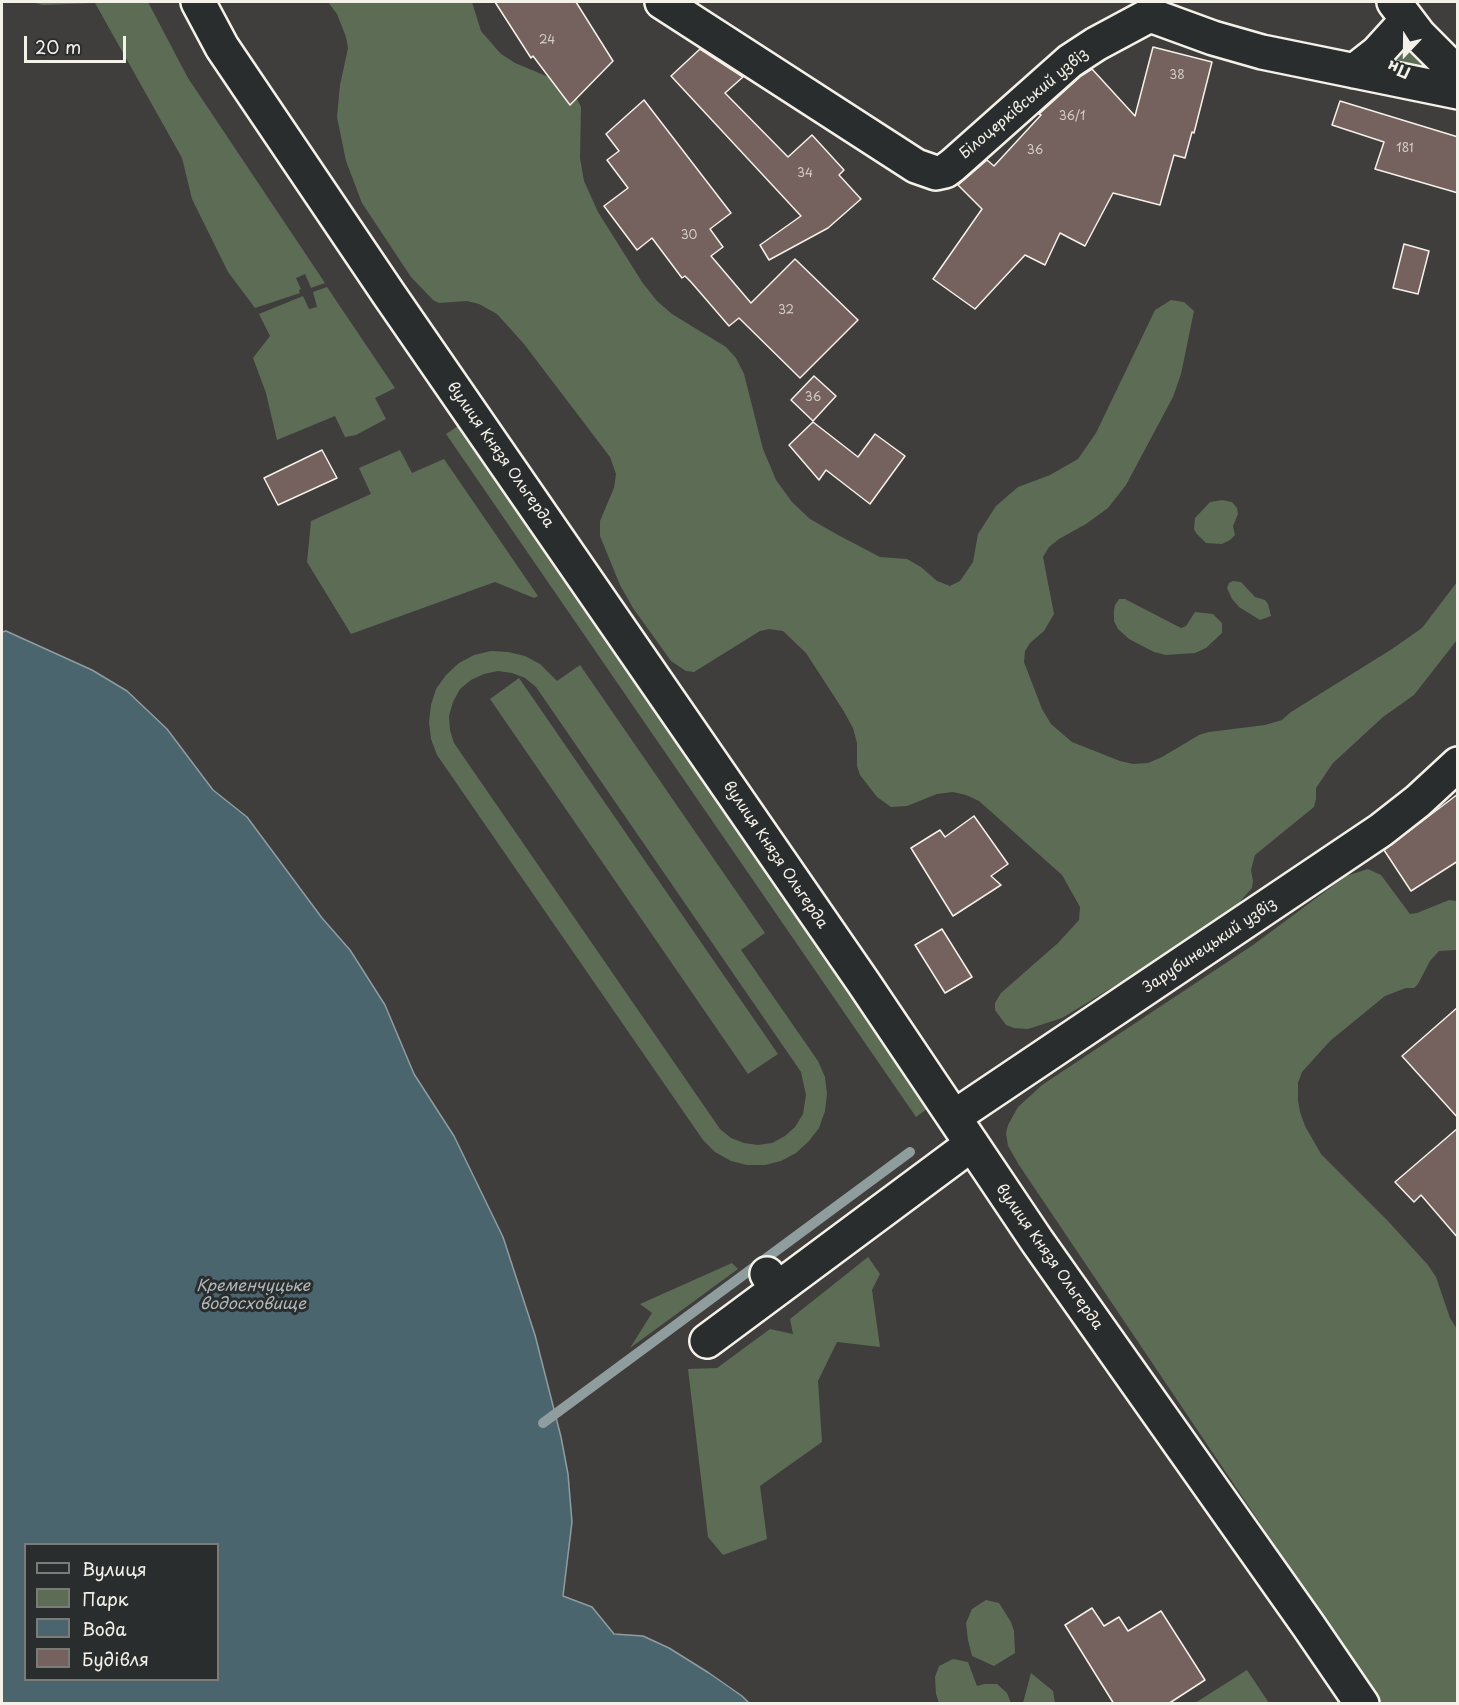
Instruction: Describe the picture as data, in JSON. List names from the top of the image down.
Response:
{
  "streets": {
    "street": ["Білоцерківський узвіз", "вулиця Князя Ольгерда", "Зарубинецький узвіз"]
  },
  "crossings": [
    ["вулиця Князя Ольгерда", "Зарубинецький узвіз"]
  ],
  "water": ["Кременчуцьке водосховище"],
  "house_numbers": [
    "24",
    "38",
    "36/1",
    "181",
    "36",
    "34",
    "30",
    "32",
    "36"
  ],
  "legend": [
    "Вулиця",
    "Парк",
    "Вода",
    "Будівля"
  ],
  "scale_bar": "20 m",
  "north": "bottom"
}
